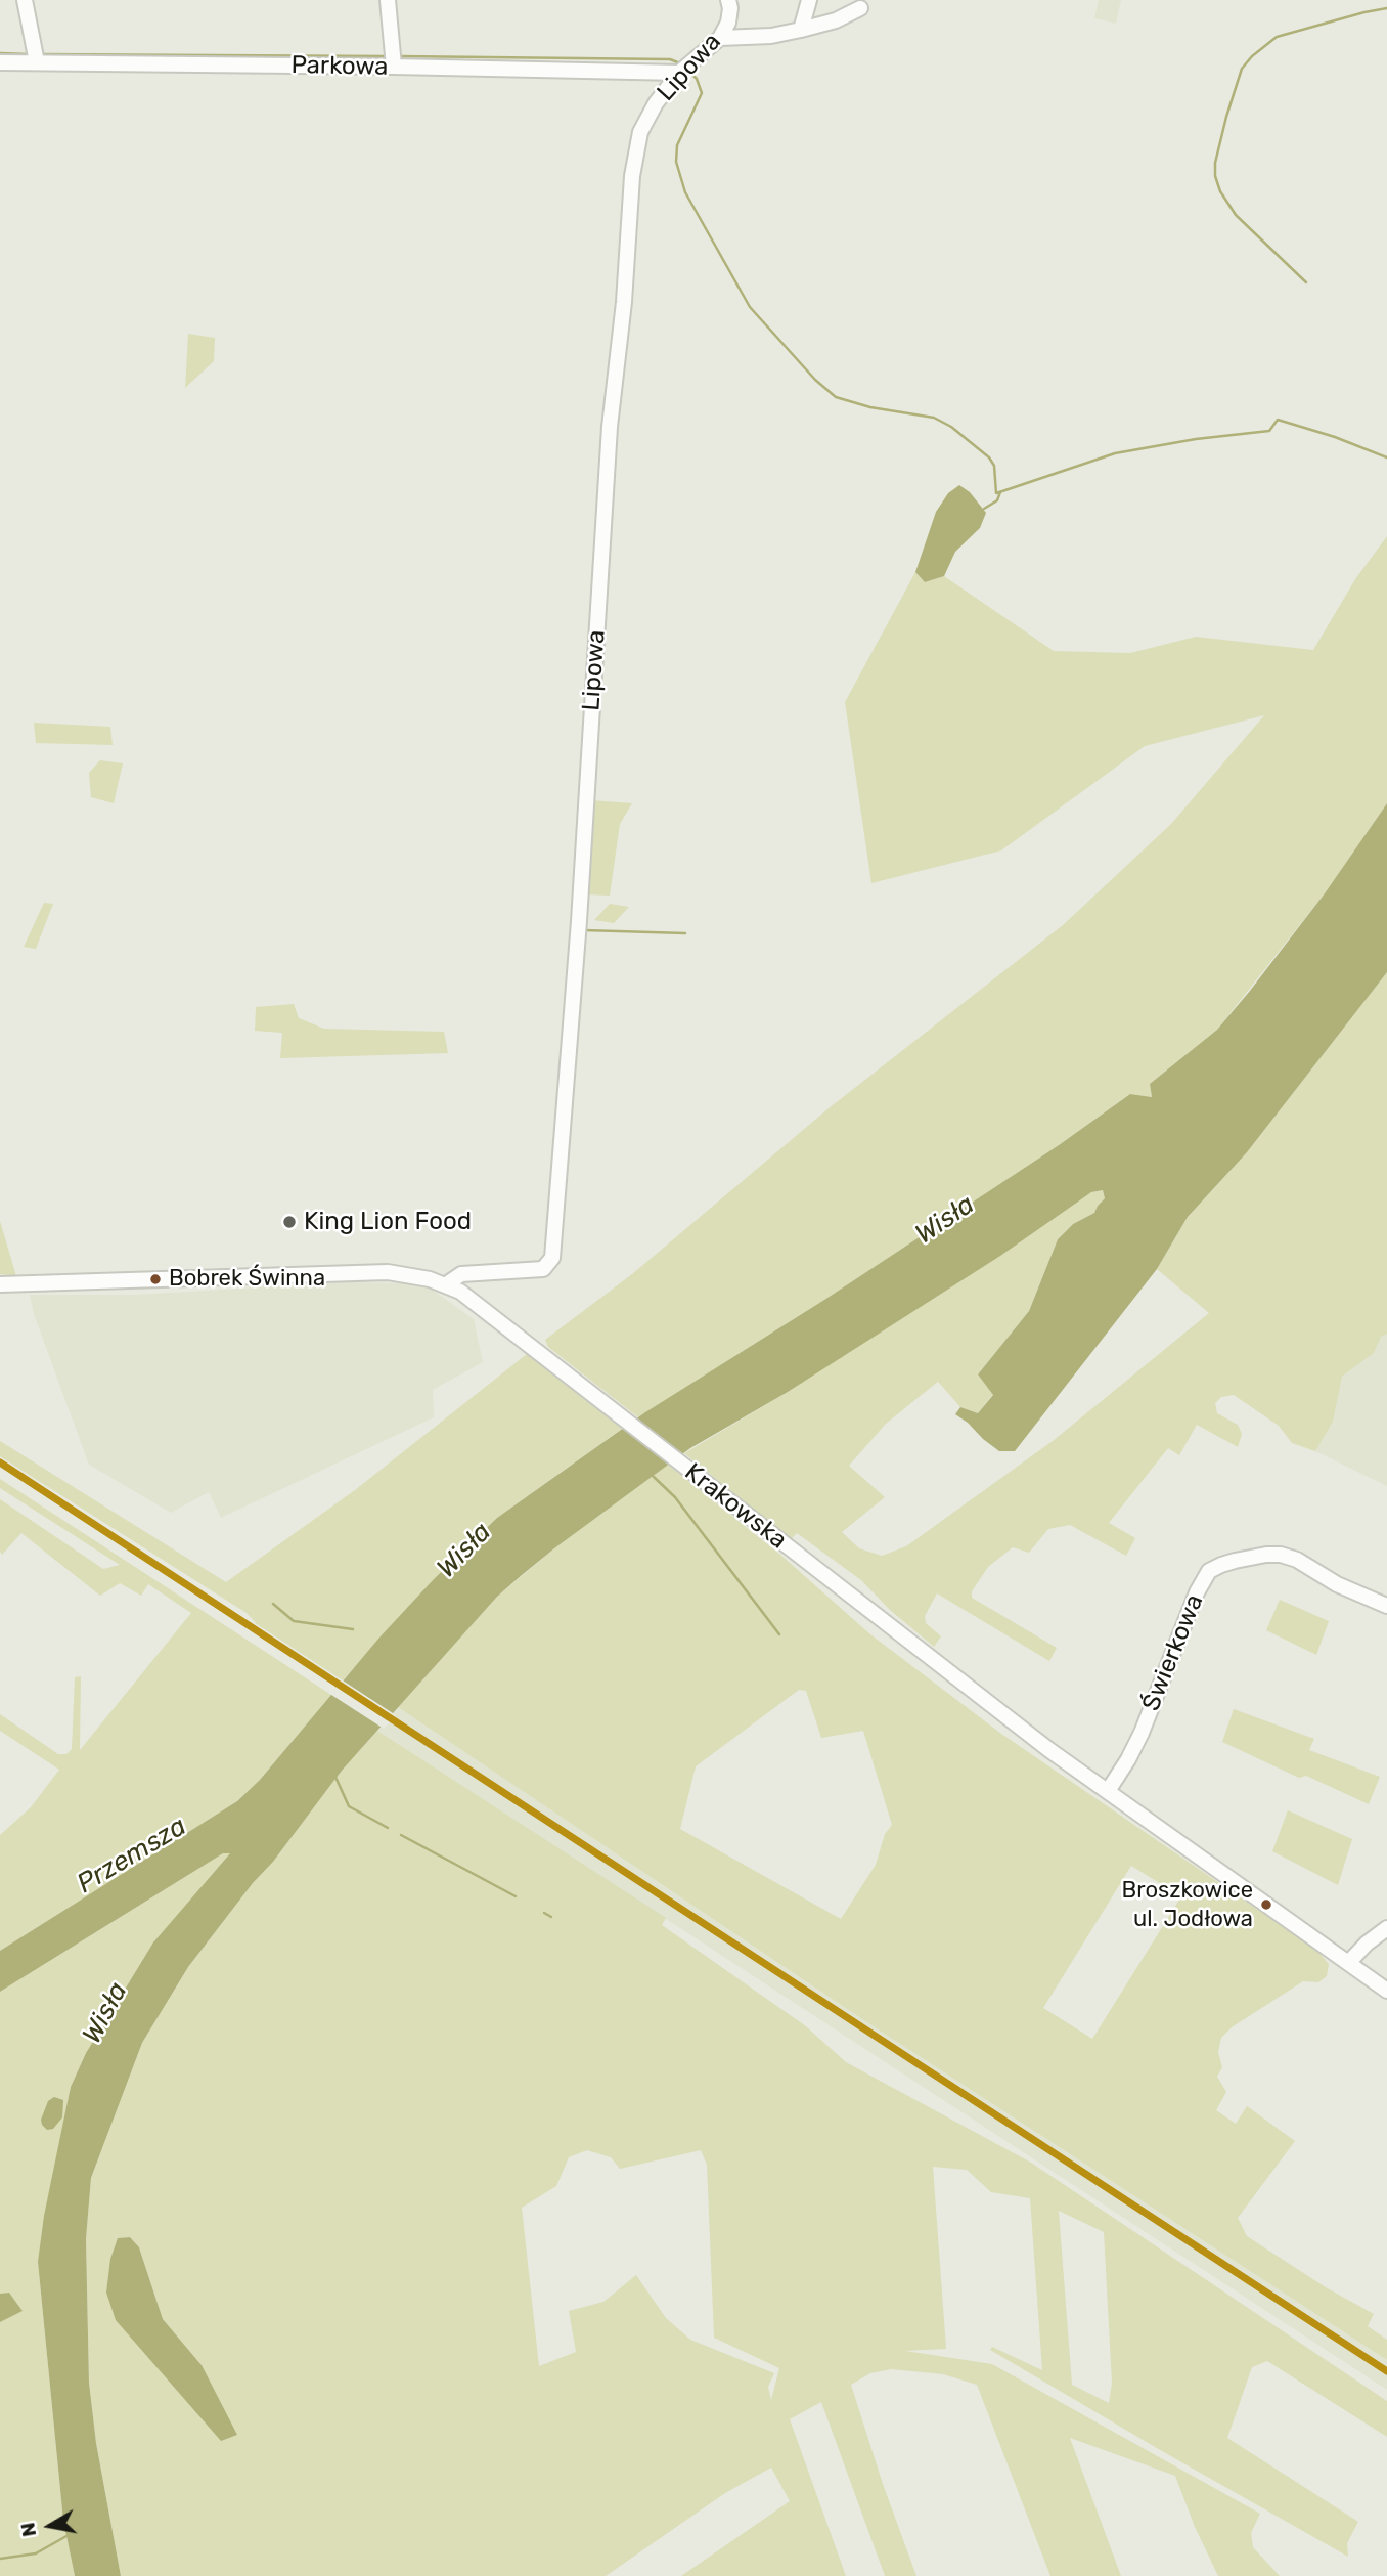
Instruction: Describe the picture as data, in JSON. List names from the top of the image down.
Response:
{
  "streets": {
    "street": [
      "Parkowa",
      "Lipowa",
      "Krakowska",
      "Świerkowa"
    ]
  },
  "crossings": [
    ["Parkowa", "Lipowa"],
    ["Lipowa", "Krakowska"],
    ["Krakowska", "Świerkowa"]
  ],
  "water": ["Wisła", "Przemsza"],
  "places": ["King Lion Food", "Bobrek Świnna", "Broszkowice ul. Jodłowa"],
  "north": "left"
}
